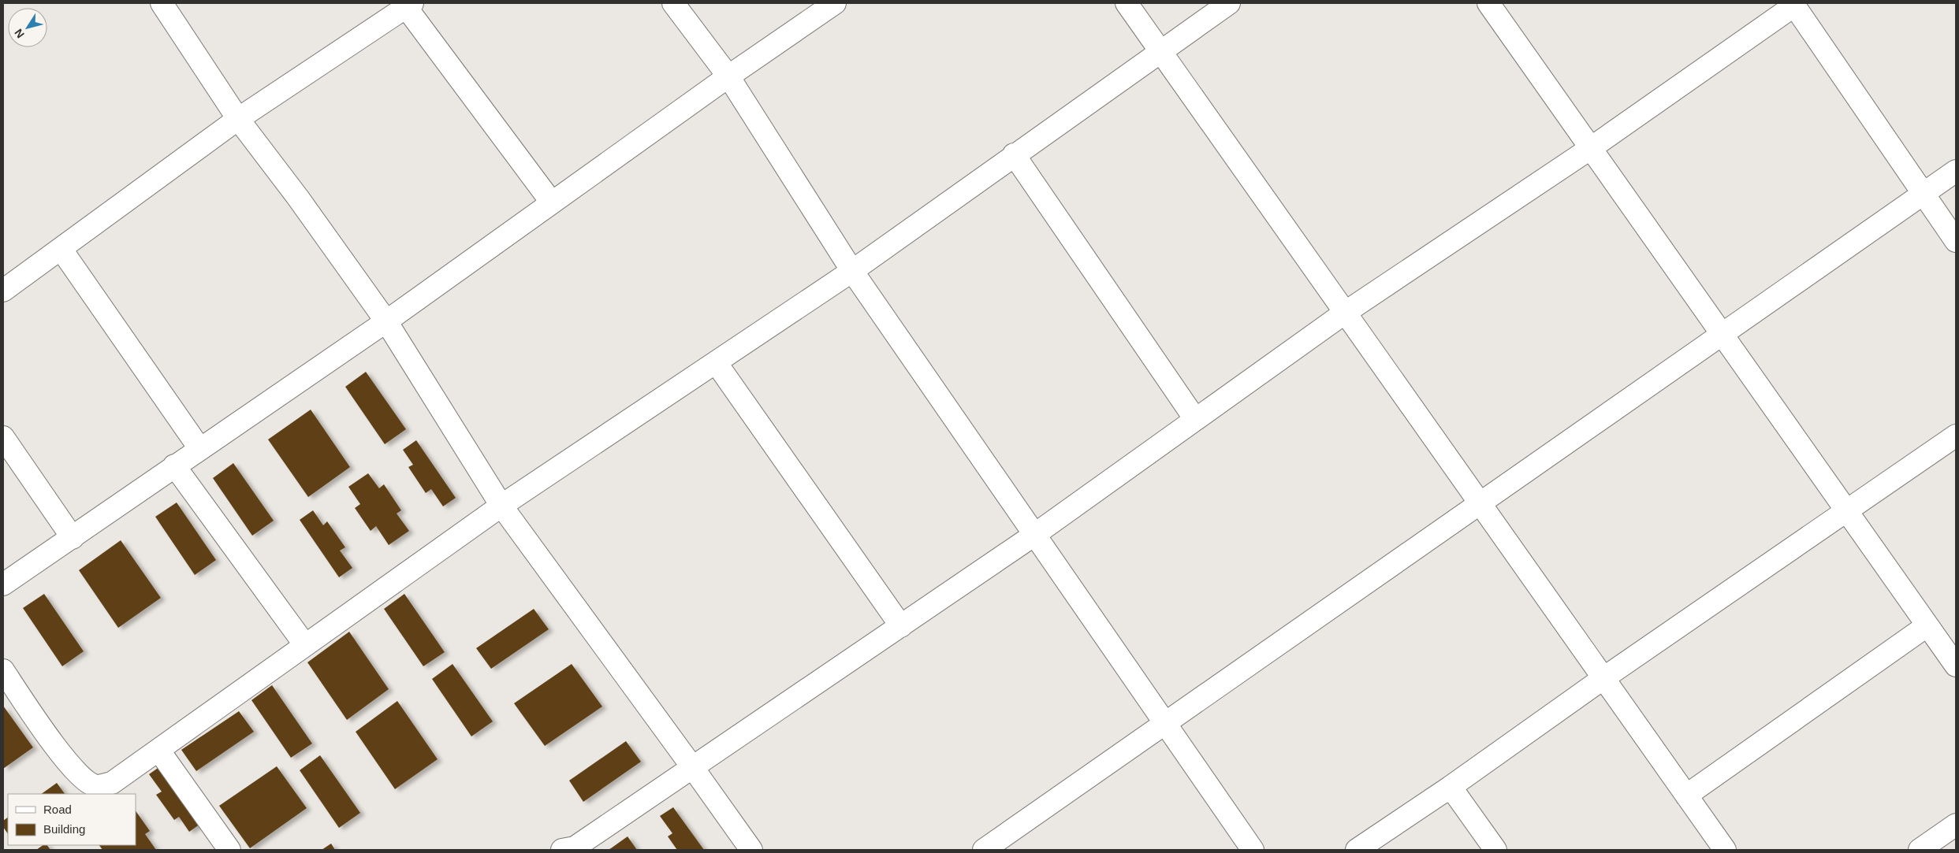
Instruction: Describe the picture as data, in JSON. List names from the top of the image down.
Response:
{
  "legend": ["Road", "Building"],
  "north": "bottom left"
}
